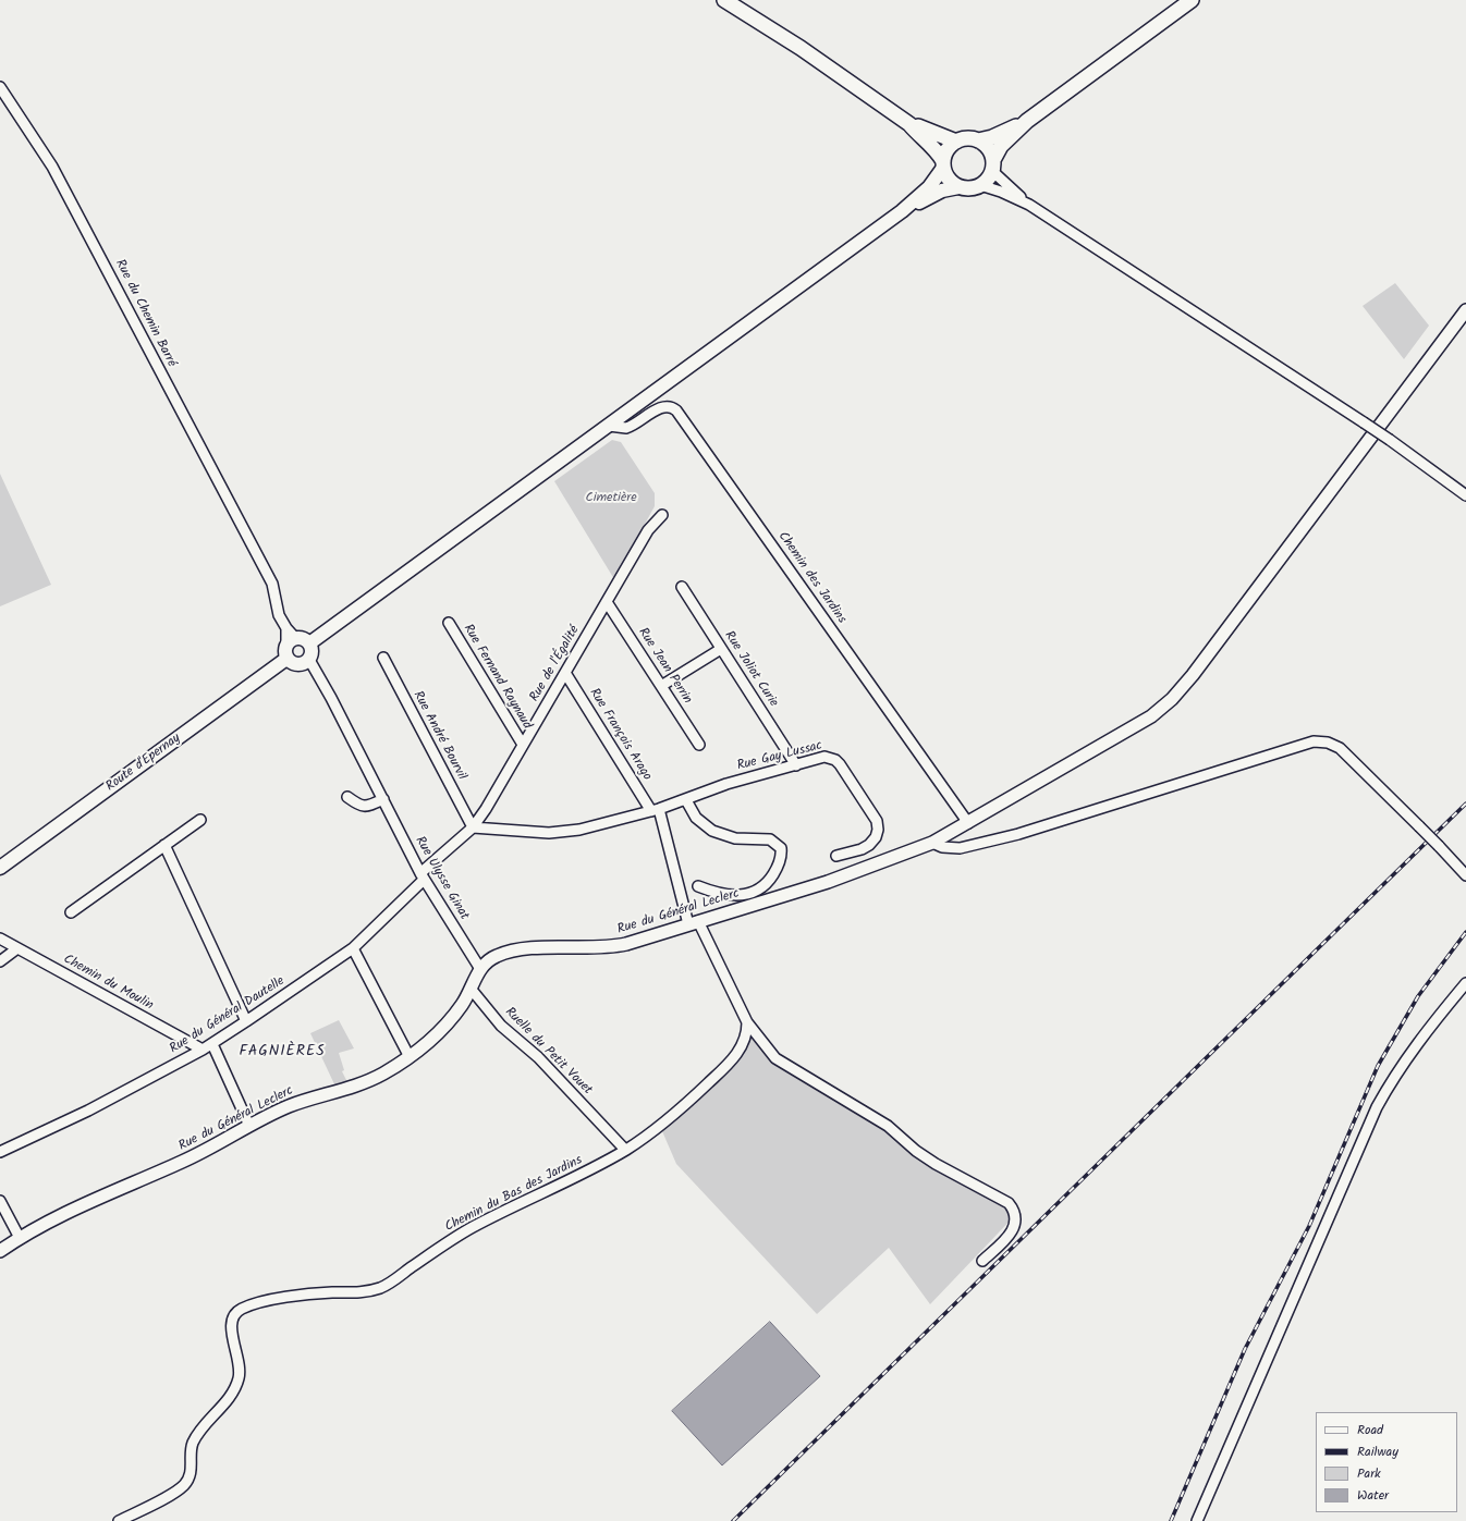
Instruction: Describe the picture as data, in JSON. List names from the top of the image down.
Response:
{
  "streets": {
    "main road": ["Route d'Epernay"],
    "street": [
      "Rue du Chemin Barré",
      "Chemin des Jardins",
      "Rue de l'Égalité",
      "Rue Jean Perrin",
      "Rue Joliot Curie",
      "Rue Fernand Raynaud",
      "Rue François Arago",
      "Rue André Bourvil",
      "Rue Gay Lussac",
      "Rue Ulysse Ginat",
      "Rue du Général Leclerc",
      "Chemin du Moulin",
      "Rue du Général Dautelle",
      "Ruelle du Petit Vouet",
      "Chemin du Bas des Jardins"
    ]
  },
  "crossings": [
    ["Rue du Chemin Barré", "Route d'Epernay"],
    ["Rue du Chemin Barré", "Rue Ulysse Ginat"],
    ["Chemin des Jardins", "Rue du Général Leclerc"],
    ["Rue de l'Égalité", "Rue Jean Perrin"],
    ["Rue de l'Égalité", "Rue Fernand Raynaud"],
    ["Rue de l'Égalité", "Rue François Arago"],
    ["Rue de l'Égalité", "Rue André Bourvil"],
    ["Rue de l'Égalité", "Rue du Général Dautelle"],
    ["Rue Joliot Curie", "Rue Gay Lussac"],
    ["Rue François Arago", "Rue Gay Lussac"],
    ["Rue François Arago", "Rue du Général Leclerc"],
    ["Rue François Arago", "Chemin du Bas des Jardins"],
    ["Rue André Bourvil", "Rue du Général Dautelle"],
    ["Route d'Epernay", "Rue Ulysse Ginat"],
    ["Rue Ulysse Ginat", "Rue du Général Leclerc"],
    ["Rue Ulysse Ginat", "Rue du Général Dautelle"],
    ["Rue du Général Leclerc", "Ruelle du Petit Vouet"],
    ["Chemin du Moulin", "Rue du Général Dautelle"],
    ["Ruelle du Petit Vouet", "Chemin du Bas des Jardins"]
  ],
  "districts": ["FAGNIÈRES"],
  "parks": ["Cimetière"],
  "legend": [
    "Road",
    "Railway",
    "Park",
    "Water"
  ]
}
